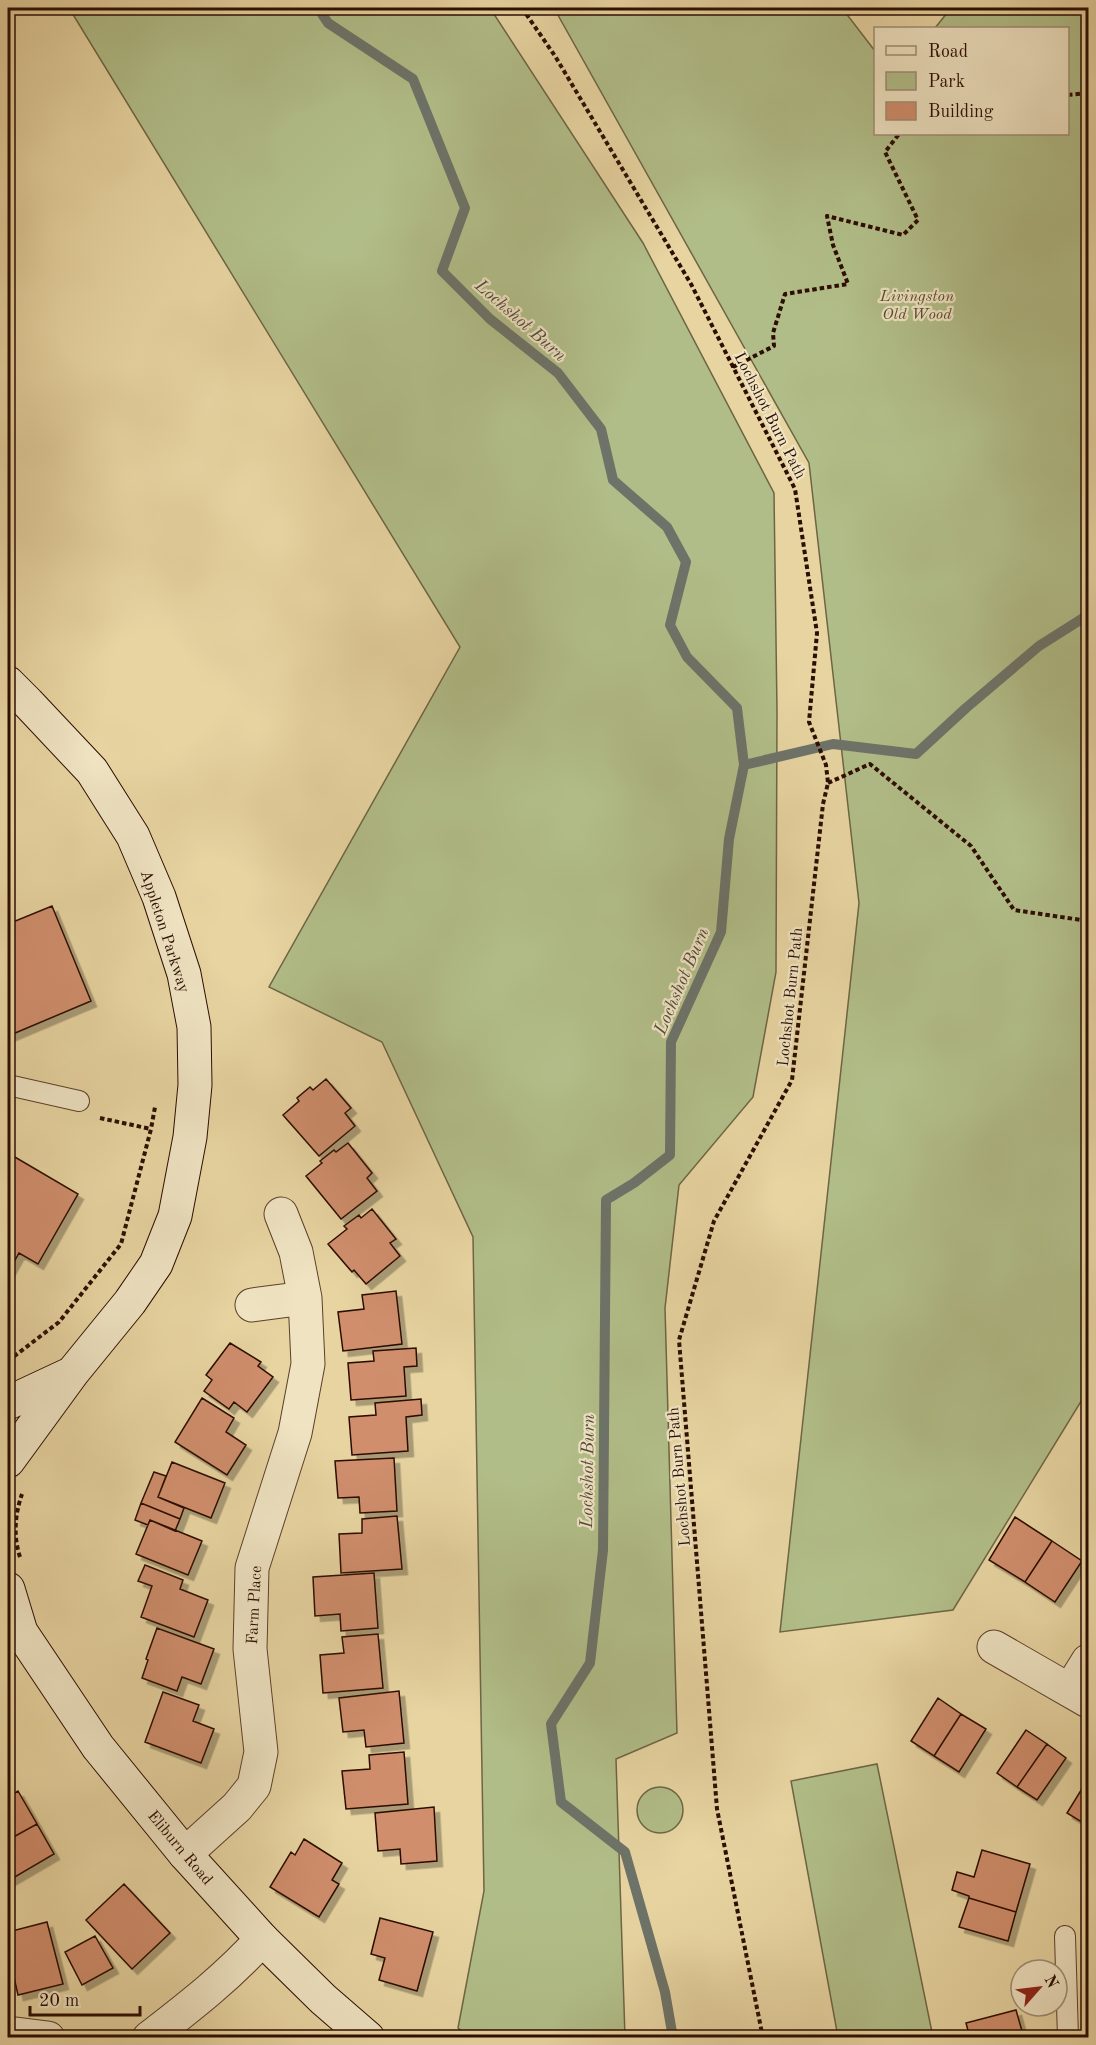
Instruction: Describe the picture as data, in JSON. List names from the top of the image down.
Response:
{
  "streets": {
    "street": ["Appleton Parkway", "Farm Place", "Eliburn Road"],
    "path": ["Lochshot Burn Path"]
  },
  "crossings": [
    ["Farm Place", "Eliburn Road"]
  ],
  "water": ["Lochshot Burn"],
  "parks": ["Livingston Old Wood"],
  "legend": ["Road", "Park", "Building"],
  "scale_bar": "20 m",
  "north": "top right"
}
